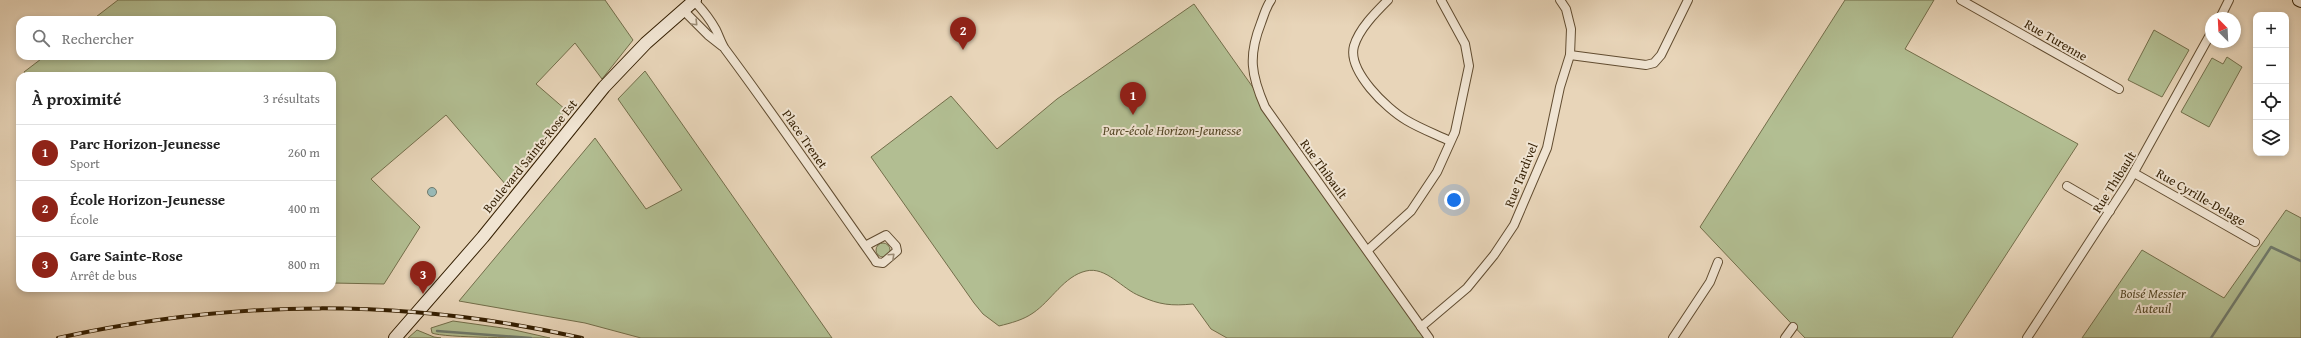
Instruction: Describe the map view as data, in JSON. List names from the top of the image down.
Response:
{
  "streets": {
    "street": [
      "Rue Turenne",
      "Place Trenet",
      "Boulevard Sainte-Rose Est",
      "Rue Thibault",
      "Rue Tardivel",
      "Rue Cyrille-Delage"
    ]
  },
  "crossings": [
    ["Place Trenet", "Boulevard Sainte-Rose Est"],
    ["Rue Thibault", "Rue Tardivel"],
    ["Rue Thibault", "Rue Cyrille-Delage"]
  ],
  "parks": ["Parc-école Horizon-Jeunesse", "Boisé Messier Auteuil"],
  "north": "top left",
  "page": {
    "map_buttons": ["+", "−"],
    "search": "Rechercher",
    "pins": ["2", "1", "3"],
    "heading": ["À proximité", "3 résultats"],
    "list": [
      {
        "mark": "1",
        "name": "Parc Horizon-Jeunesse",
        "note": "Sport",
        "value": "260 m"
      },
      {
        "mark": "2",
        "name": "École Horizon-Jeunesse",
        "note": "École",
        "value": "400 m"
      },
      {
        "mark": "3",
        "name": "Gare Sainte-Rose",
        "note": "Arrêt de bus",
        "value": "800 m"
      }
    ]
  }
}
